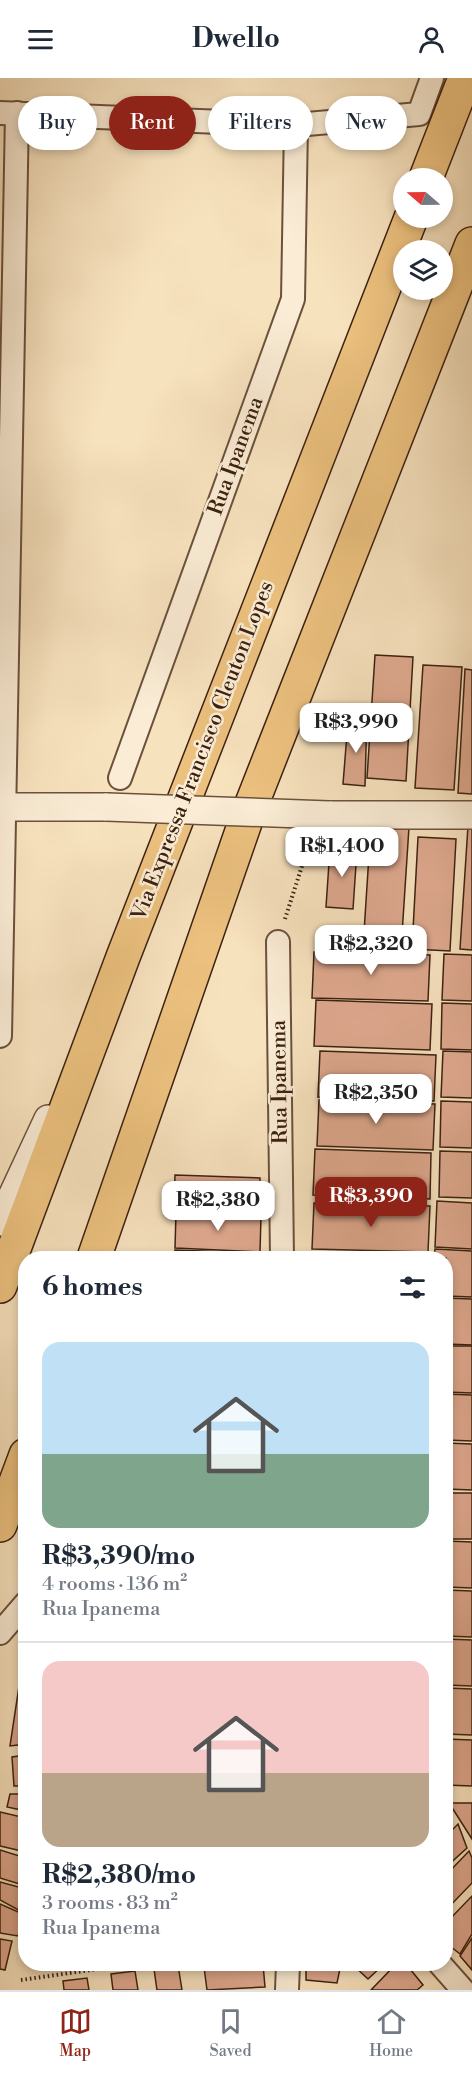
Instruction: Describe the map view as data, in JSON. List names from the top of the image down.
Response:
{
  "streets": {
    "highway": ["Via Expressa Francisco Cleuton Lopes"],
    "street": ["Rua Ipanema"]
  },
  "north": "left",
  "page": {
    "header": "Dwello",
    "chip": [
      "Buy",
      "Rent",
      "Filters",
      "New"
    ],
    "price": [
      "R$3,990",
      "R$1,400",
      "R$2,320",
      "R$2,350",
      "R$3,390",
      "R$2,380"
    ],
    "heading": "6 homes",
    "list": [
      {
        "name": "R$3,390/mo",
        "note": "4 rooms · 136 m² · Rua Ipanema"
      },
      {
        "name": "R$2,380/mo",
        "note": "3 rooms · 83 m² · Rua Ipanema"
      }
    ],
    "tabs": ["Map", "Saved", "Home"]
  }
}
